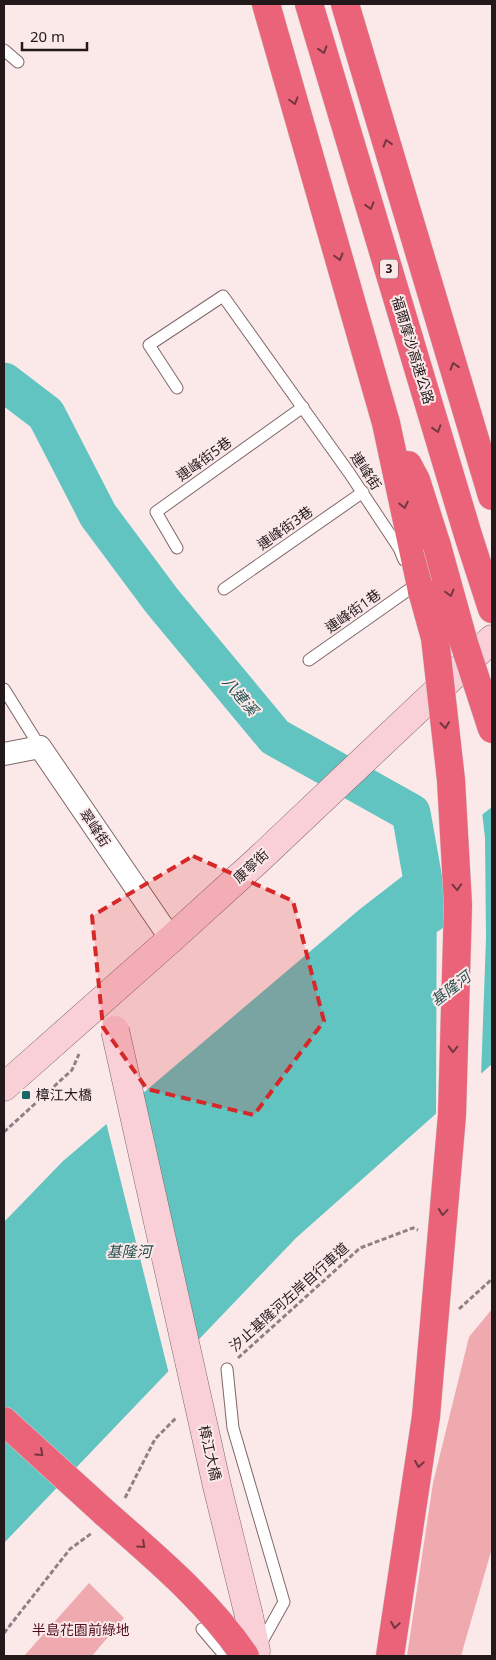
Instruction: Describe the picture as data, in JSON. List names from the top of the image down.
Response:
{
  "streets": {
    "highway": ["3", "福爾摩沙高速公路"],
    "street": ["翠峰街", "康寧街", "樟江大橋"],
    "lane": [
      "連峰街5巷",
      "連峰街",
      "連峰街3巷",
      "連峰街1巷"
    ],
    "path": ["汐止基隆河左岸自行車道"]
  },
  "crossings": [
    ["連峰街5巷", "連峰街"],
    ["連峰街", "連峰街3巷"],
    ["連峰街", "連峰街1巷"],
    ["連峰街", "康寧街"],
    ["翠峰街", "康寧街"],
    ["康寧街", "樟江大橋"]
  ],
  "water": ["八連溪", "基隆河"],
  "parks": ["半島花園前綠地"],
  "places": {
    "transit": ["樟江大橋"]
  },
  "scale_bar": "20 m"
}
